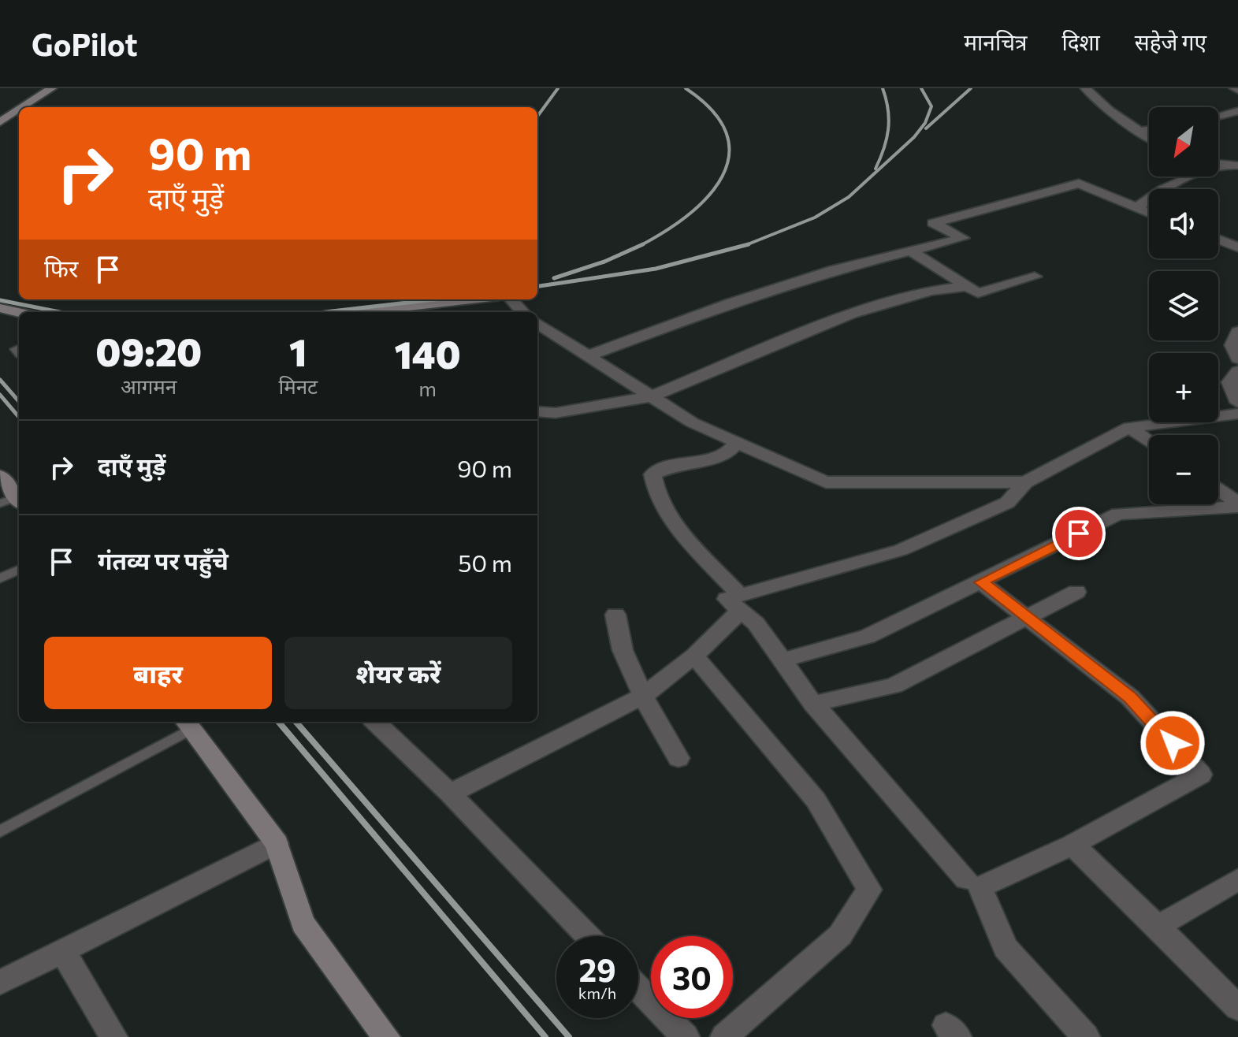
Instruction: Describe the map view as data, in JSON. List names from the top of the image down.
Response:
{
  "north": "bottom left",
  "page": {
    "header": "GoPilot",
    "nav": ["मानचित्र", "दिशा", "सहेजे गए"],
    "map_buttons": ["+", "−"],
    "turn": ["90 m", "दाएँ मुड़ें"],
    "then": "फिर",
    "eta": [
      "09:20",
      "आगमन",
      "1",
      "मिनट",
      "140",
      "m"
    ],
    "list": [
      {
        "name": "दाएँ मुड़ें",
        "value": "90 m"
      },
      {
        "name": "गंतव्य पर पहुँचे",
        "value": "50 m"
      }
    ],
    "buttons": ["बाहर", "शेयर करें"],
    "speed": "29 km/h",
    "limit": "30"
  }
}
